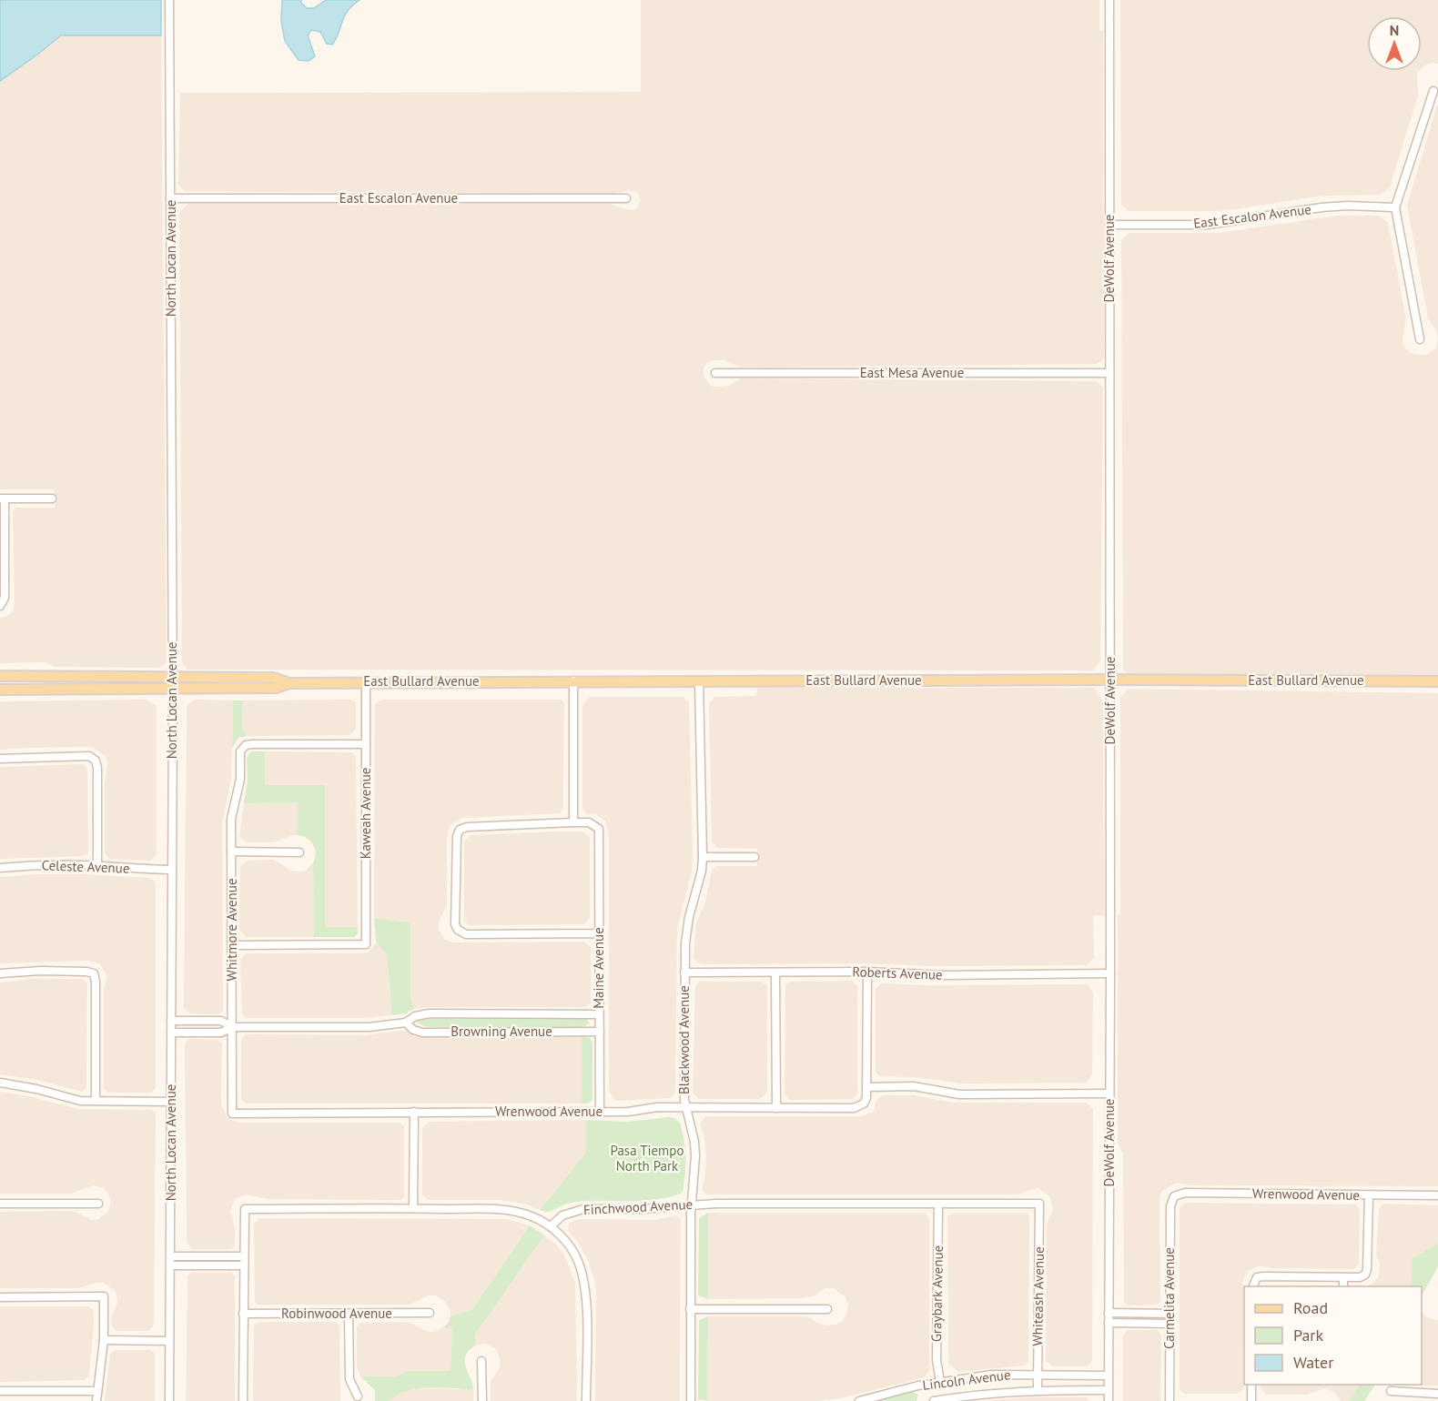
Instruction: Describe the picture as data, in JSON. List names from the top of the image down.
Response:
{
  "streets": {
    "main road": ["East Bullard Avenue"],
    "street": [
      "East Escalon Avenue",
      "North Locan Avenue",
      "DeWolf Avenue",
      "East Mesa Avenue",
      "Kaweah Avenue",
      "Celeste Avenue",
      "Whitmore Avenue",
      "Maine Avenue",
      "Roberts Avenue",
      "Browning Avenue",
      "Blackwood Avenue",
      "Wrenwood Avenue",
      "Finchwood Avenue",
      "Graybark Avenue",
      "Whiteash Avenue",
      "Carmelita Avenue",
      "Robinwood Avenue",
      "Lincoln Avenue"
    ]
  },
  "crossings": [
    ["East Escalon Avenue", "North Locan Avenue"],
    ["East Escalon Avenue", "DeWolf Avenue"],
    ["North Locan Avenue", "East Bullard Avenue"],
    ["North Locan Avenue", "Celeste Avenue"],
    ["North Locan Avenue", "Browning Avenue"],
    ["DeWolf Avenue", "East Mesa Avenue"],
    ["DeWolf Avenue", "East Bullard Avenue"],
    ["DeWolf Avenue", "Roberts Avenue"],
    ["DeWolf Avenue", "Lincoln Avenue"],
    ["East Bullard Avenue", "Kaweah Avenue"],
    ["East Bullard Avenue", "Blackwood Avenue"],
    ["Kaweah Avenue", "Whitmore Avenue"],
    ["Whitmore Avenue", "Browning Avenue"],
    ["Whitmore Avenue", "Wrenwood Avenue"],
    ["Maine Avenue", "Browning Avenue"],
    ["Maine Avenue", "Wrenwood Avenue"],
    ["Roberts Avenue", "Blackwood Avenue"],
    ["Blackwood Avenue", "Wrenwood Avenue"],
    ["Blackwood Avenue", "Finchwood Avenue"],
    ["Wrenwood Avenue", "Carmelita Avenue"],
    ["Finchwood Avenue", "Graybark Avenue"],
    ["Finchwood Avenue", "Whiteash Avenue"],
    ["Graybark Avenue", "Lincoln Avenue"],
    ["Whiteash Avenue", "Lincoln Avenue"]
  ],
  "parks": ["Pasa Tiempo North Park"],
  "legend": ["Road", "Park", "Water"],
  "north": "top"
}
